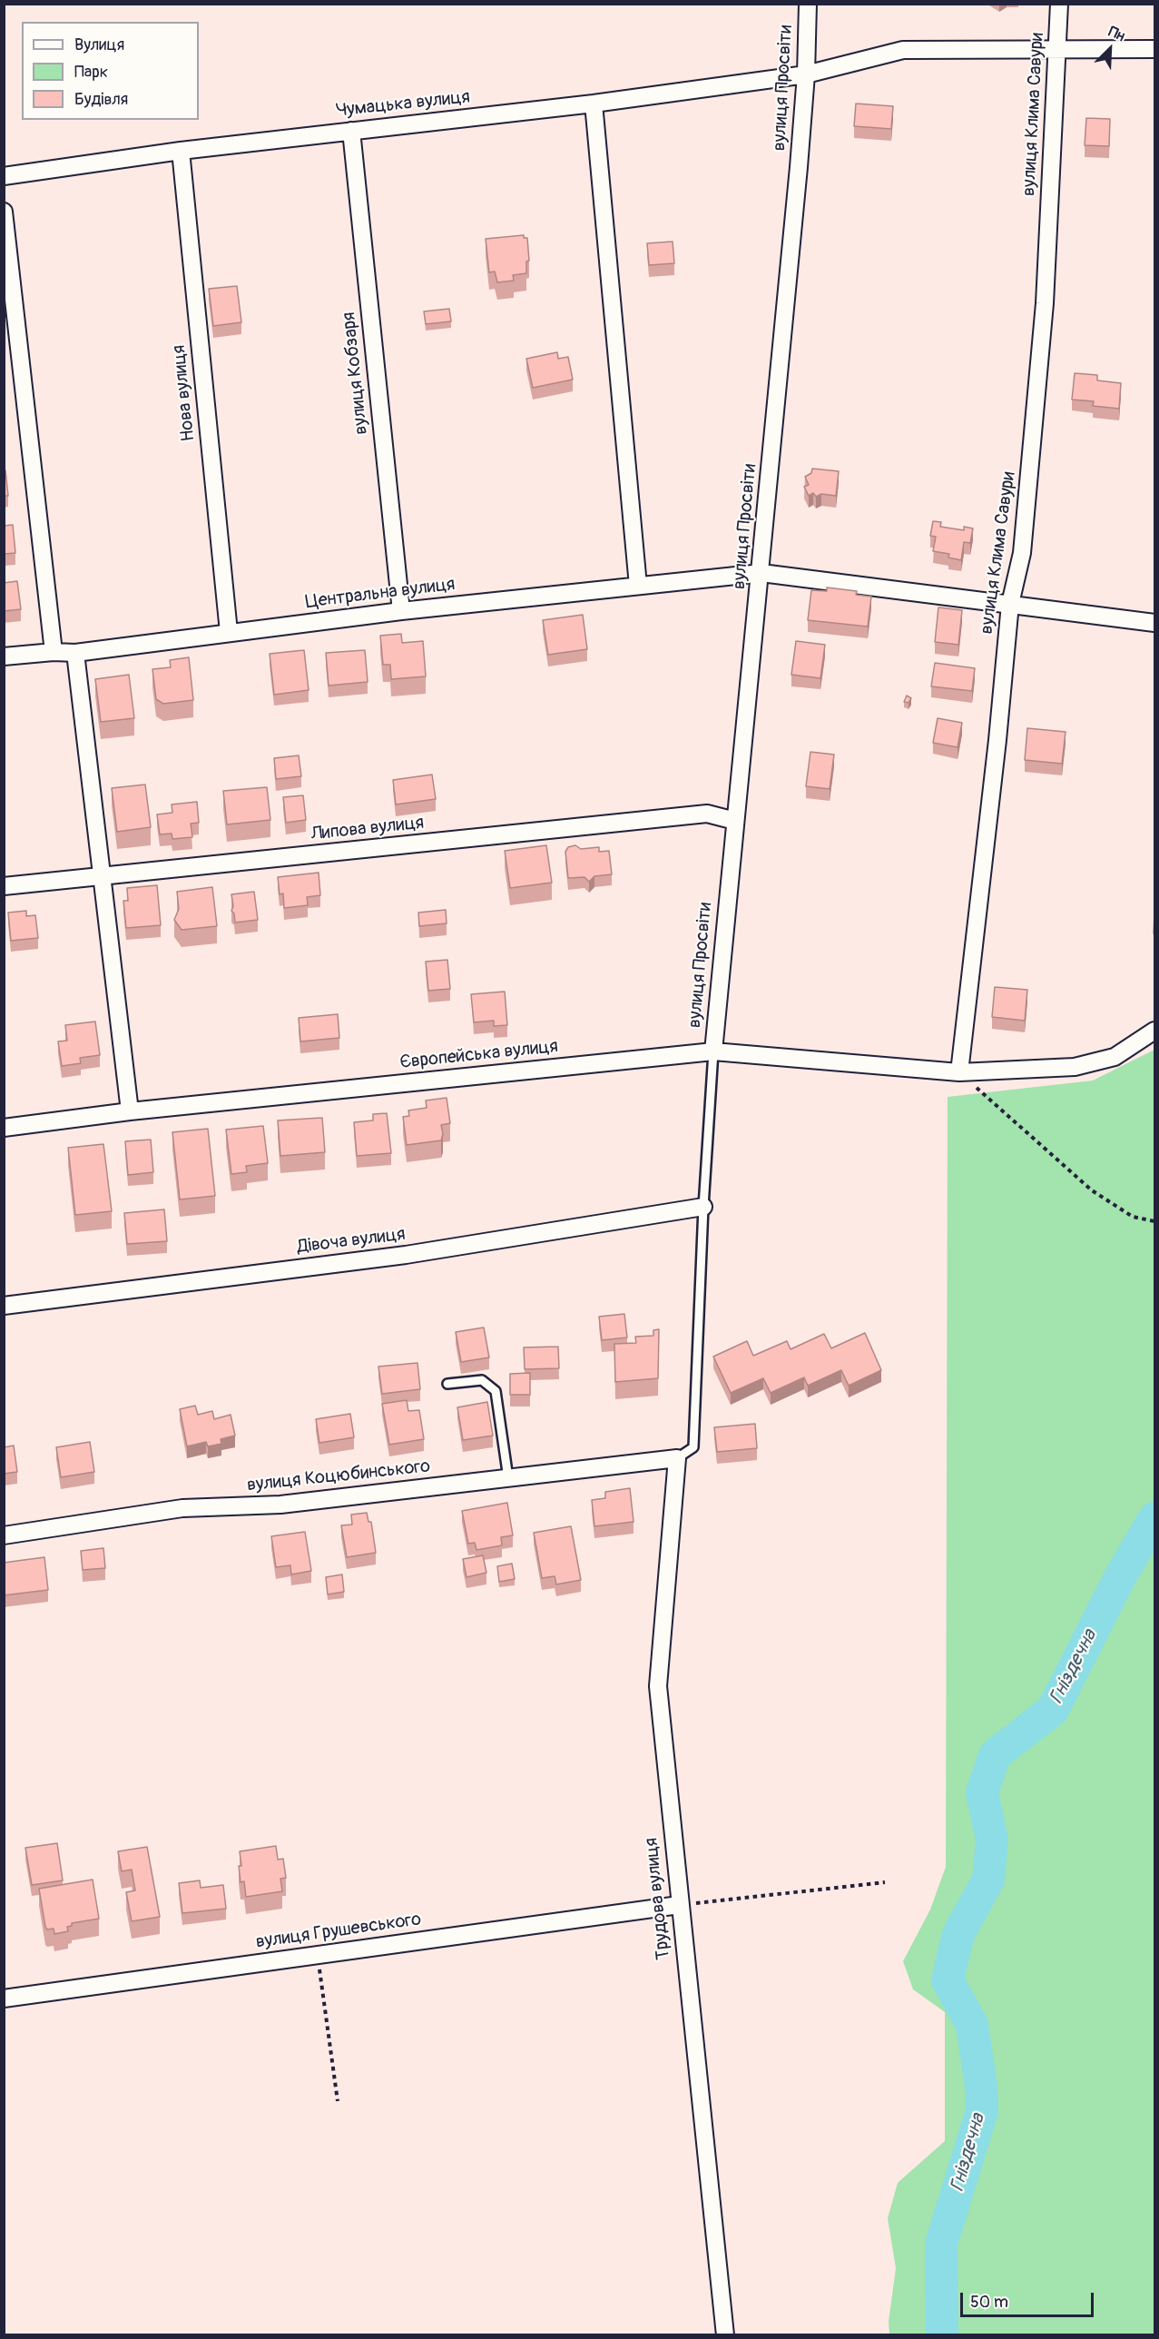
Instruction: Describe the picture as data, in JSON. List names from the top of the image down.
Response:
{
  "streets": {
    "street": [
      "вулиця Просвіти",
      "Чумацька вулиця",
      "вулиця Клима Савури",
      "вулиця Кобзаря",
      "Нова вулиця",
      "Центральна вулиця",
      "Липова вулиця",
      "Європейська вулиця",
      "Дівоча вулиця",
      "вулиця Коцюбинського",
      "Трудова вулиця",
      "вулиця Грушевського"
    ]
  },
  "crossings": [
    ["вулиця Просвіти", "Чумацька вулиця"],
    ["вулиця Просвіти", "Центральна вулиця"],
    ["вулиця Просвіти", "Липова вулиця"],
    ["вулиця Просвіти", "Європейська вулиця"],
    ["Чумацька вулиця", "вулиця Клима Савури"],
    ["Чумацька вулиця", "вулиця Кобзаря"],
    ["Чумацька вулиця", "Нова вулиця"],
    ["вулиця Клима Савури", "Центральна вулиця"],
    ["вулиця Клима Савури", "Європейська вулиця"],
    ["вулиця Кобзаря", "Центральна вулиця"],
    ["Нова вулиця", "Центральна вулиця"],
    ["вулиця Коцюбинського", "Трудова вулиця"],
    ["Трудова вулиця", "вулиця Грушевського"]
  ],
  "water": ["Гніздечна"],
  "legend": ["Вулиця", "Парк", "Будівля"],
  "scale_bar": "50 m",
  "north": "top right"
}
